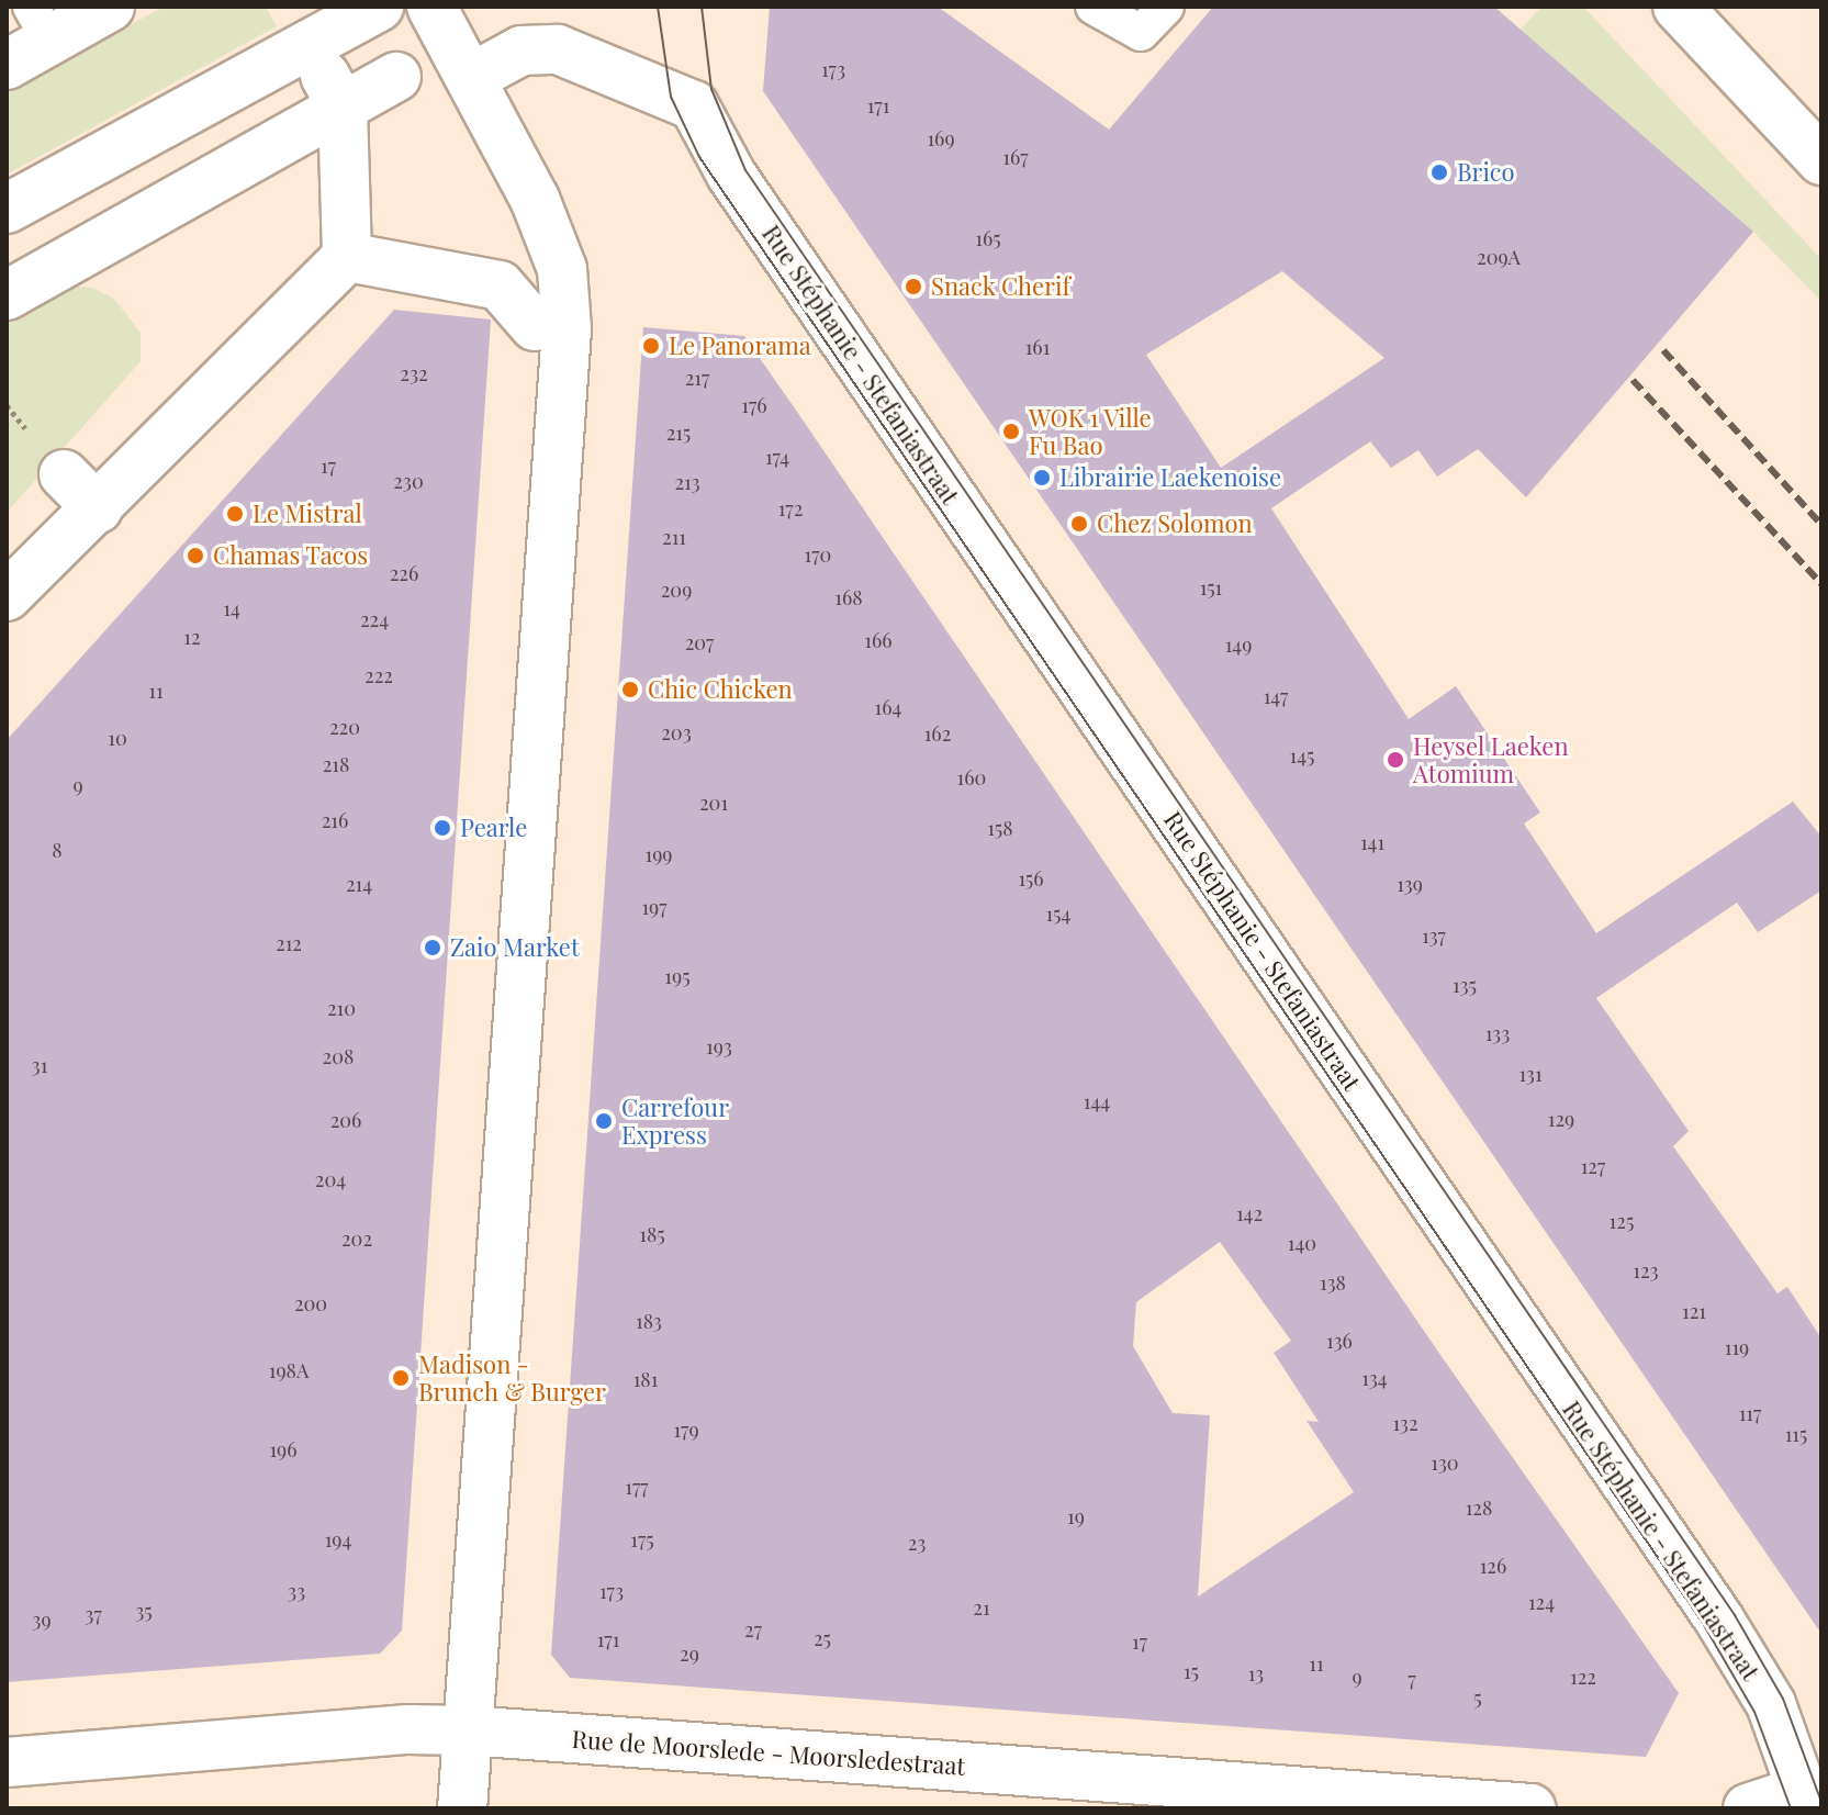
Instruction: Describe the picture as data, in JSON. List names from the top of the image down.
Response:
{
  "streets": {
    "street": ["Rue Stéphanie - Stefaniastraat", "Rue de Moorslede - Moorsledestraat"]
  },
  "places": [
    "Brico",
    "Snack Cherif",
    "Le Panorama",
    "WOK 1 Ville Fu Bao",
    "Librairie Laekenoise",
    "Le Mistral",
    "Chez Solomon",
    "Chamas Tacos",
    "Chic Chicken",
    "Heysel Laeken Atomium",
    "Pearle",
    "Zaio Market",
    "Carrefour Express",
    "Madison - Brunch & Burger"
  ],
  "house_numbers": [
    "173",
    "171",
    "169",
    "167",
    "165",
    "209A",
    "161",
    "232",
    "217",
    "176",
    "215",
    "174",
    "17",
    "230",
    "213",
    "172",
    "211",
    "170",
    "226",
    "151",
    "209",
    "168",
    "14",
    "224",
    "12",
    "166",
    "207",
    "149",
    "222",
    "11",
    "147",
    "164",
    "220",
    "203",
    "162",
    "10",
    "145",
    "218",
    "160",
    "9",
    "201",
    "216",
    "158",
    "141",
    "8",
    "199",
    "156",
    "214",
    "139",
    "197",
    "154",
    "137",
    "212",
    "195",
    "135",
    "210",
    "133",
    "193",
    "208",
    "31",
    "131",
    "144",
    "129",
    "206",
    "127",
    "204",
    "142",
    "125",
    "185",
    "202",
    "140",
    "123",
    "138",
    "200",
    "121",
    "183",
    "136",
    "119",
    "198A",
    "134",
    "181",
    "117",
    "132",
    "179",
    "115",
    "196",
    "130",
    "177",
    "128",
    "19",
    "194",
    "175",
    "23",
    "126",
    "33",
    "173",
    "124",
    "21",
    "35",
    "37",
    "39",
    "27",
    "25",
    "171",
    "17",
    "29",
    "11",
    "15",
    "13",
    "9",
    "122",
    "7",
    "5"
  ]
}
